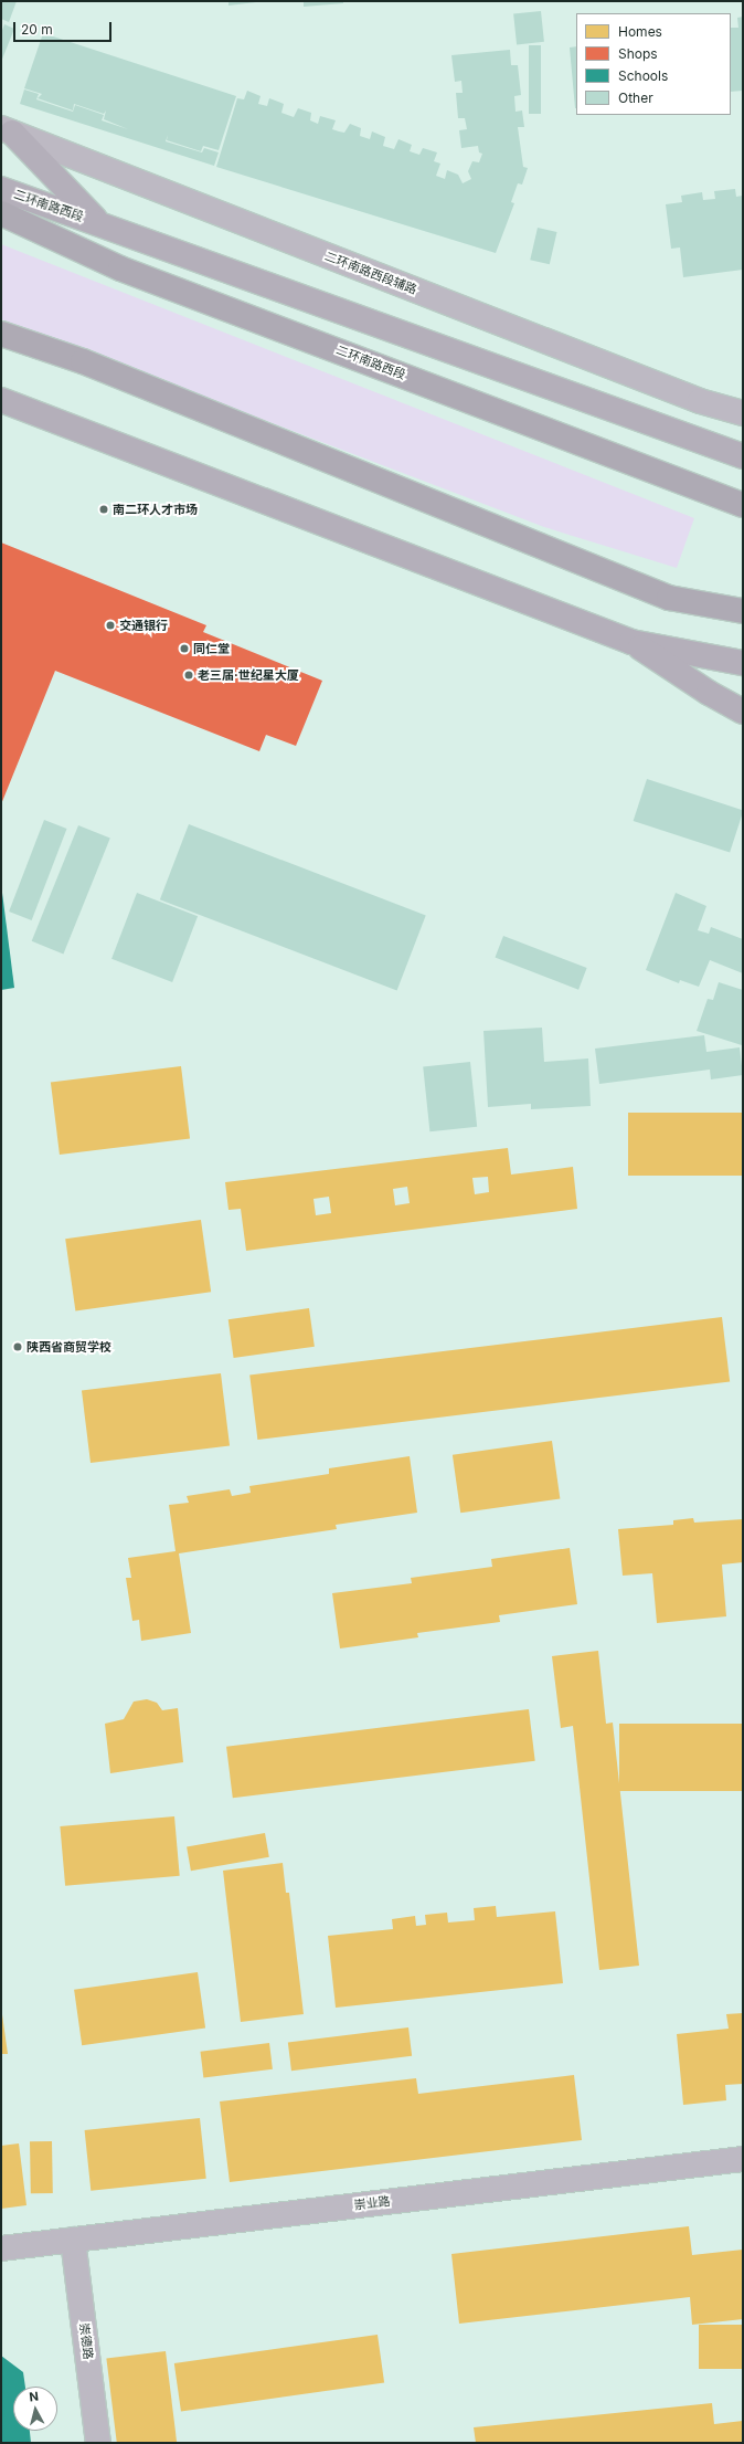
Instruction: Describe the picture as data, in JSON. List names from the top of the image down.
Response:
{
  "streets": {
    "highway": ["二环南路西段"],
    "street": ["二环南路西段辅路", "崇业路", "崇德路"]
  },
  "crossings": [
    ["崇业路", "崇德路"]
  ],
  "places": [
    "南二环人才市场",
    "交通银行",
    "同仁堂",
    "老三届·世纪星大厦",
    "陕西省商贸学校"
  ],
  "legend": [
    "Homes",
    "Shops",
    "Schools",
    "Other"
  ],
  "scale_bar": "20 m",
  "north": "top"
}
